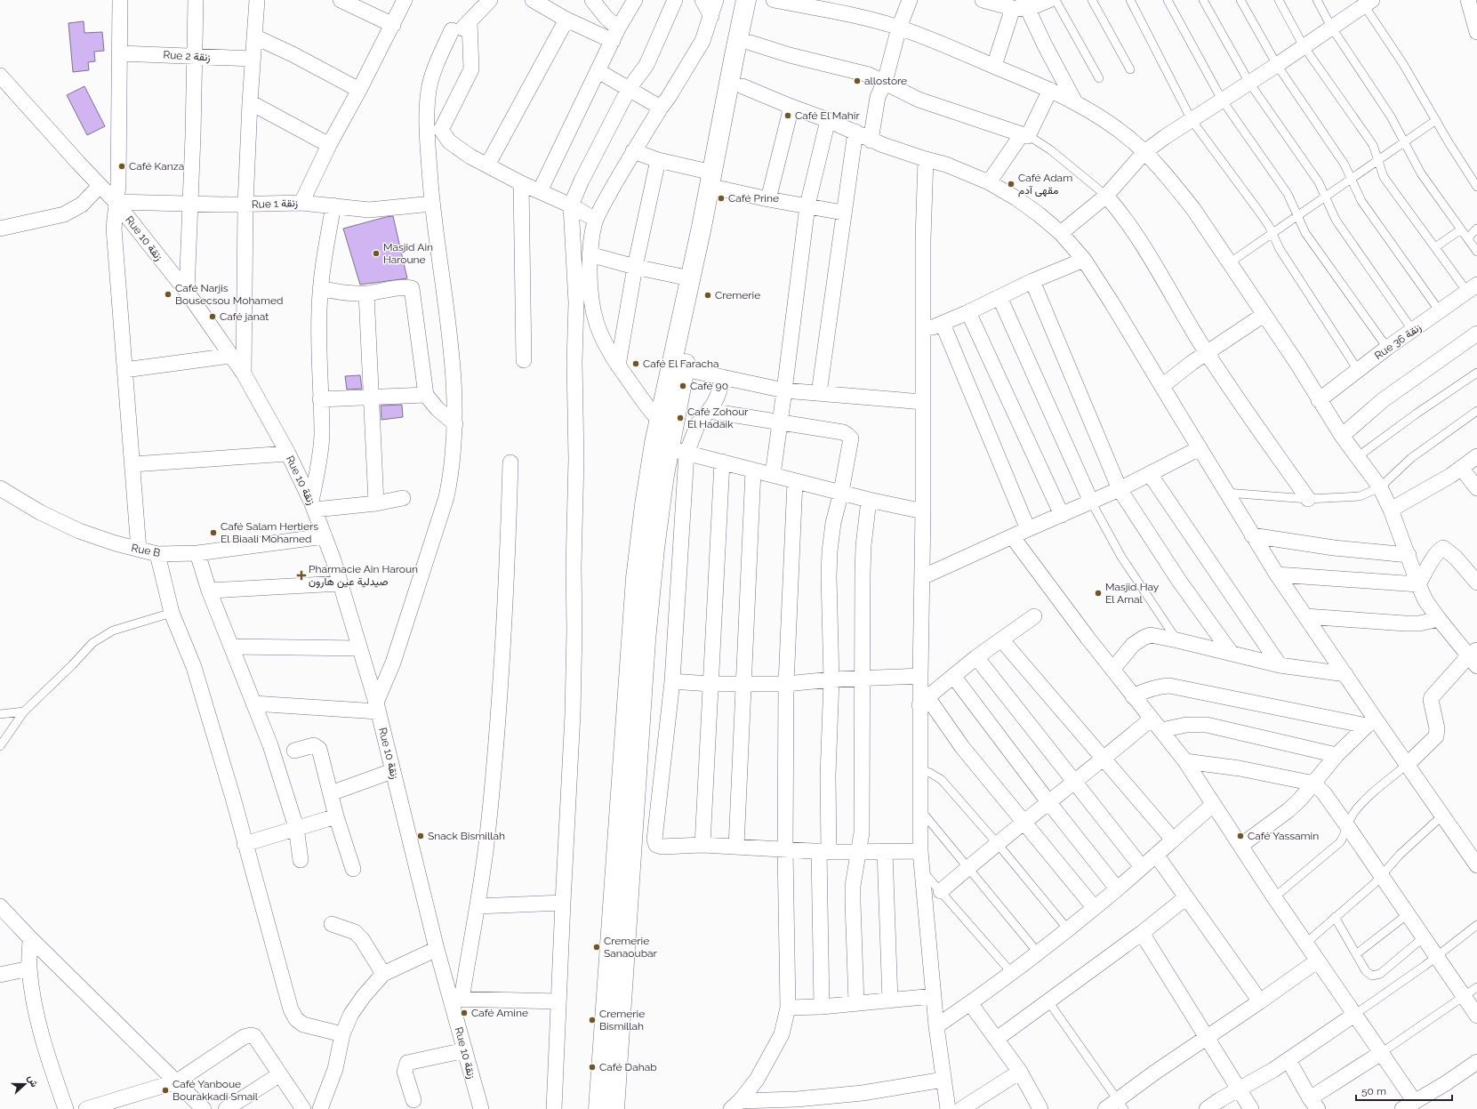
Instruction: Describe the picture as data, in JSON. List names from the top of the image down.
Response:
{
  "streets": {
    "street": [
      "Rue 2 زنقة",
      "Rue 1 زنقة",
      "Rue 10 زنقة",
      "Rue 36 زنقة",
      "Rue B"
    ]
  },
  "crossings": [
    ["Rue 1 زنقة", "Rue 10 زنقة"],
    ["Rue 10 زنقة", "Rue B"]
  ],
  "places": {
    "other": [
      "allostore",
      "Café El Mahir",
      "Café Kanza",
      "Café Adam مقهى آدم",
      "Café Prine",
      "Masjid Ain Haroune",
      "Café Narjis Bousecsou Mohamed",
      "Cremerie",
      "Café janat",
      "Café El Faracha",
      "Café 90",
      "Café Zohour El Hadaik",
      "Café Salam Hertiers El Biaali Mohamed",
      "Masjid Hay El Amal",
      "Snack Bismillah",
      "Café Yassamin",
      "Cremerie Sanaoubar",
      "Café Amine",
      "Cremerie Bismillah",
      "Café Dahab",
      "Café Yanboue Bourakkadi Smail"
    ],
    "health": ["Pharmacie Ain Haroun صيدلية عين هارون"]
  },
  "scale_bar": "50 m",
  "north": "right"
}
